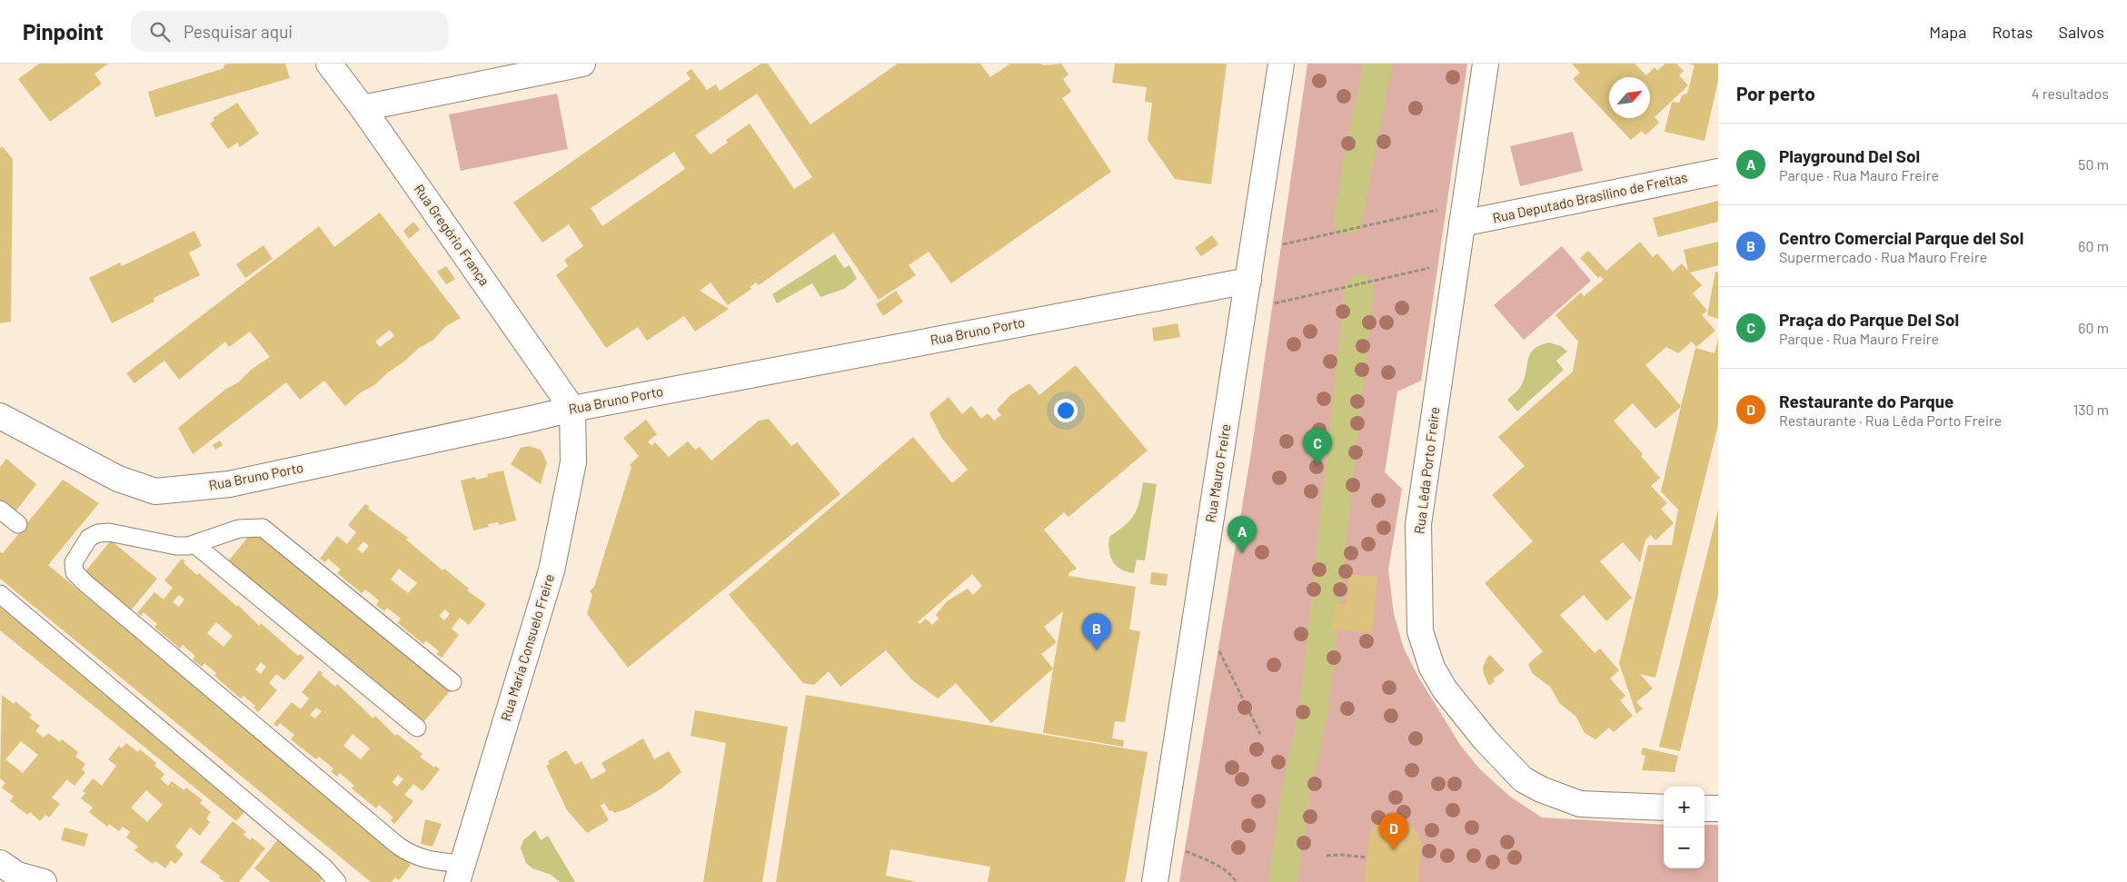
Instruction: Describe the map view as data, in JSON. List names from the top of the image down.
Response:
{
  "streets": {
    "street": [
      "Rua Deputado Brasilino de Freitas",
      "Rua Gregório França",
      "Rua Bruno Porto",
      "Rua Lêda Porto Freire",
      "Rua Mauro Freire",
      "Rua Maria Consuelo Freire"
    ]
  },
  "crossings": [
    ["Rua Deputado Brasilino de Freitas", "Rua Lêda Porto Freire"],
    ["Rua Gregório França", "Rua Bruno Porto"],
    ["Rua Gregório França", "Rua Maria Consuelo Freire"],
    ["Rua Bruno Porto", "Rua Mauro Freire"],
    ["Rua Bruno Porto", "Rua Maria Consuelo Freire"]
  ],
  "north": "top right",
  "page": {
    "header": "Pinpoint",
    "search": "Pesquisar aqui",
    "nav": ["Mapa", "Rotas", "Salvos"],
    "heading": ["Por perto", "4 resultados"],
    "list": [
      {
        "mark": "A",
        "name": "Playground Del Sol",
        "note": "Parque · Rua Mauro Freire",
        "value": "50 m"
      },
      {
        "mark": "B",
        "name": "Centro Comercial Parque del Sol",
        "note": "Supermercado · Rua Mauro Freire",
        "value": "60 m"
      },
      {
        "mark": "C",
        "name": "Praça do Parque Del Sol",
        "note": "Parque · Rua Mauro Freire",
        "value": "60 m"
      },
      {
        "mark": "D",
        "name": "Restaurante do Parque",
        "note": "Restaurante · Rua Lêda Porto Freire",
        "value": "130 m"
      }
    ],
    "pins": [
      "C",
      "A",
      "B",
      "D"
    ],
    "map_buttons": ["+", "−"]
  }
}
